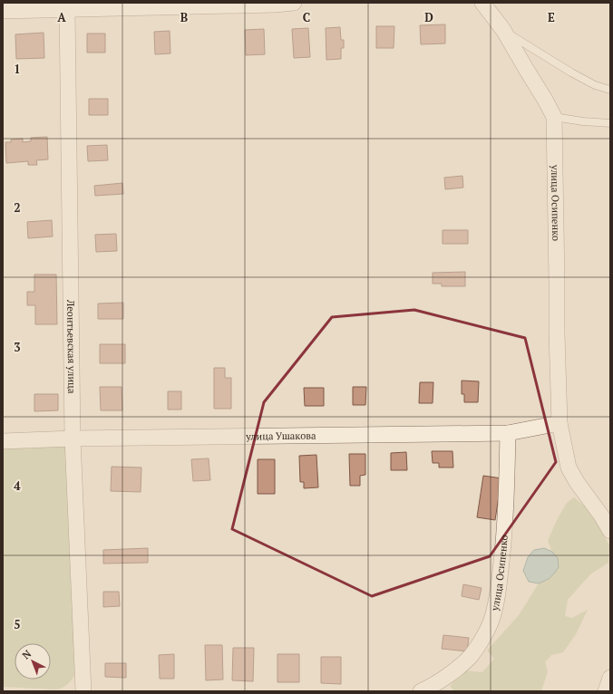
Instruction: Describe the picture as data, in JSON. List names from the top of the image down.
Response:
{
  "streets": {
    "street": ["улица Осипенко", "Леонтьевская улица", "улица Ушакова"]
  },
  "crossings": [
    ["улица Осипенко", "улица Ушакова"],
    ["Леонтьевская улица", "улица Ушакова"]
  ],
  "north": "top left",
  "grid": {
    "columns": [
      "A",
      "B",
      "C",
      "D",
      "E"
    ],
    "rows": [
      "1",
      "2",
      "3",
      "4",
      "5"
    ]
  }
}
